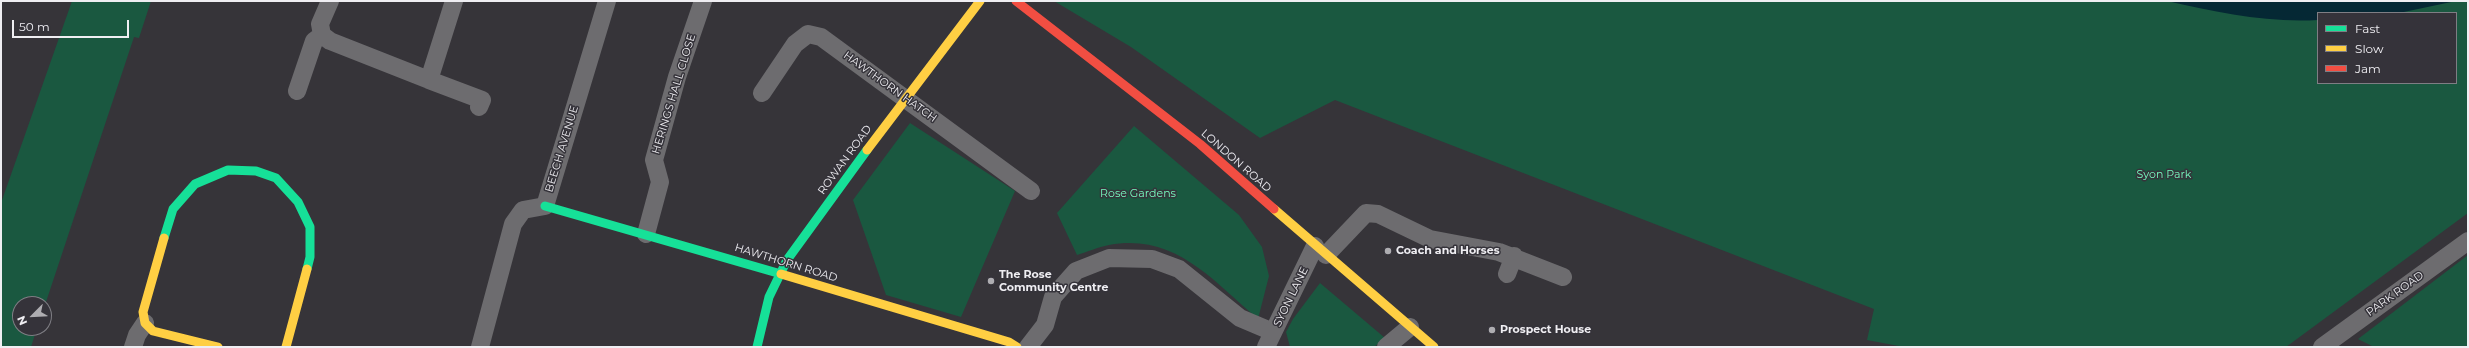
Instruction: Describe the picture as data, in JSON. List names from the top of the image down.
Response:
{
  "streets": {
    "street": [
      "HAWTHORN HATCH",
      "HERINGS HALL CLOSE",
      "BEECH AVENUE",
      "ROWAN ROAD",
      "LONDON ROAD",
      "HAWTHORN ROAD",
      "PARK ROAD",
      "SYON LANE"
    ]
  },
  "crossings": [
    ["HAWTHORN HATCH", "ROWAN ROAD"],
    ["HERINGS HALL CLOSE", "HAWTHORN ROAD"],
    ["BEECH AVENUE", "HAWTHORN ROAD"],
    ["ROWAN ROAD", "HAWTHORN ROAD"],
    ["LONDON ROAD", "SYON LANE"]
  ],
  "parks": ["Syon Park", "Rose Gardens"],
  "places": ["Coach and Horses", "The Rose Community Centre", "Prospect House"],
  "legend": ["Fast", "Slow", "Jam"],
  "scale_bar": "50 m",
  "north": "bottom left"
}
